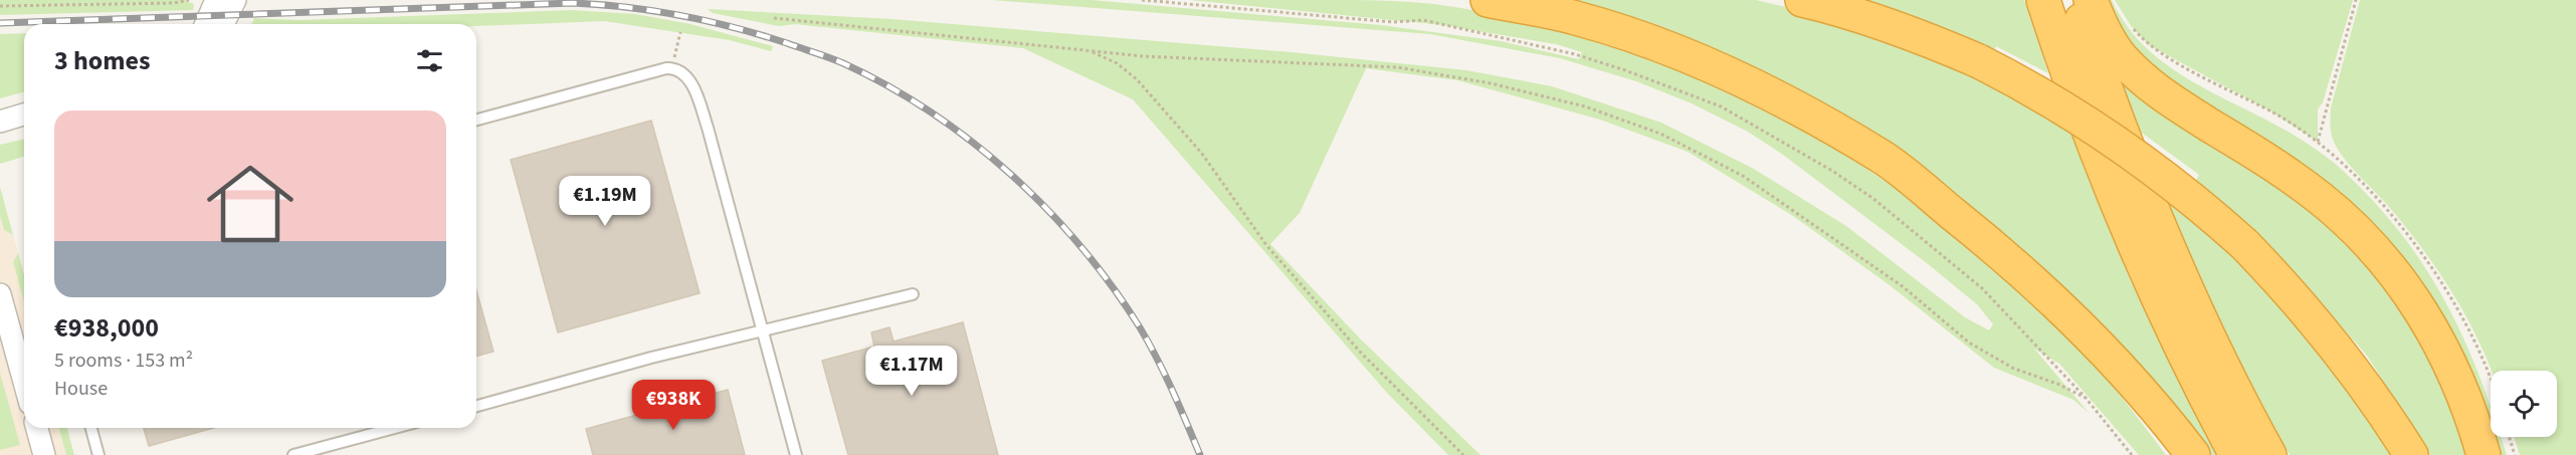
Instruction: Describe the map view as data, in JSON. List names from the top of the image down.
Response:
{
  "page": {
    "heading": "3 homes",
    "list": [
      {
        "name": "€938,000",
        "note": "5 rooms · 153 m² · House"
      }
    ],
    "price": ["€1.19M", "€1.17M", "€938K"]
  }
}
